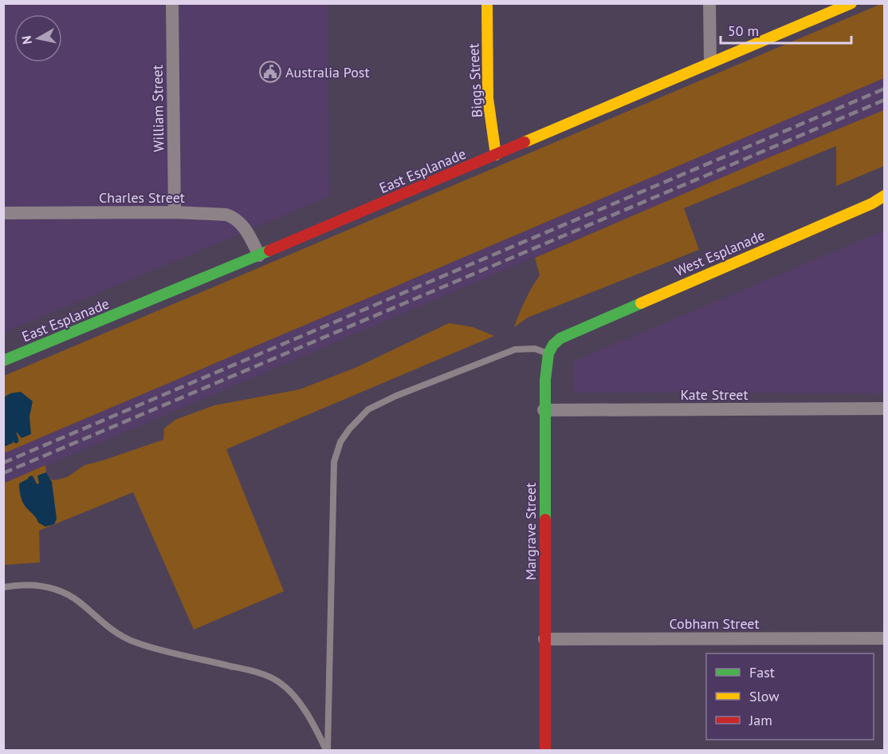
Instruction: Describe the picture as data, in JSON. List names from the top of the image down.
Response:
{
  "streets": {
    "street": [
      "Biggs Street",
      "William Street",
      "East Esplanade",
      "Charles Street",
      "West Esplanade",
      "Kate Street",
      "Margrave Street",
      "Cobham Street"
    ]
  },
  "crossings": [
    ["Biggs Street", "East Esplanade"],
    ["William Street", "Charles Street"],
    ["East Esplanade", "Charles Street"],
    ["West Esplanade", "Margrave Street"],
    ["Kate Street", "Margrave Street"],
    ["Margrave Street", "Cobham Street"]
  ],
  "places": {
    "public building": ["Australia Post"]
  },
  "legend": ["Fast", "Slow", "Jam"],
  "scale_bar": "50 m",
  "north": "left"
}
